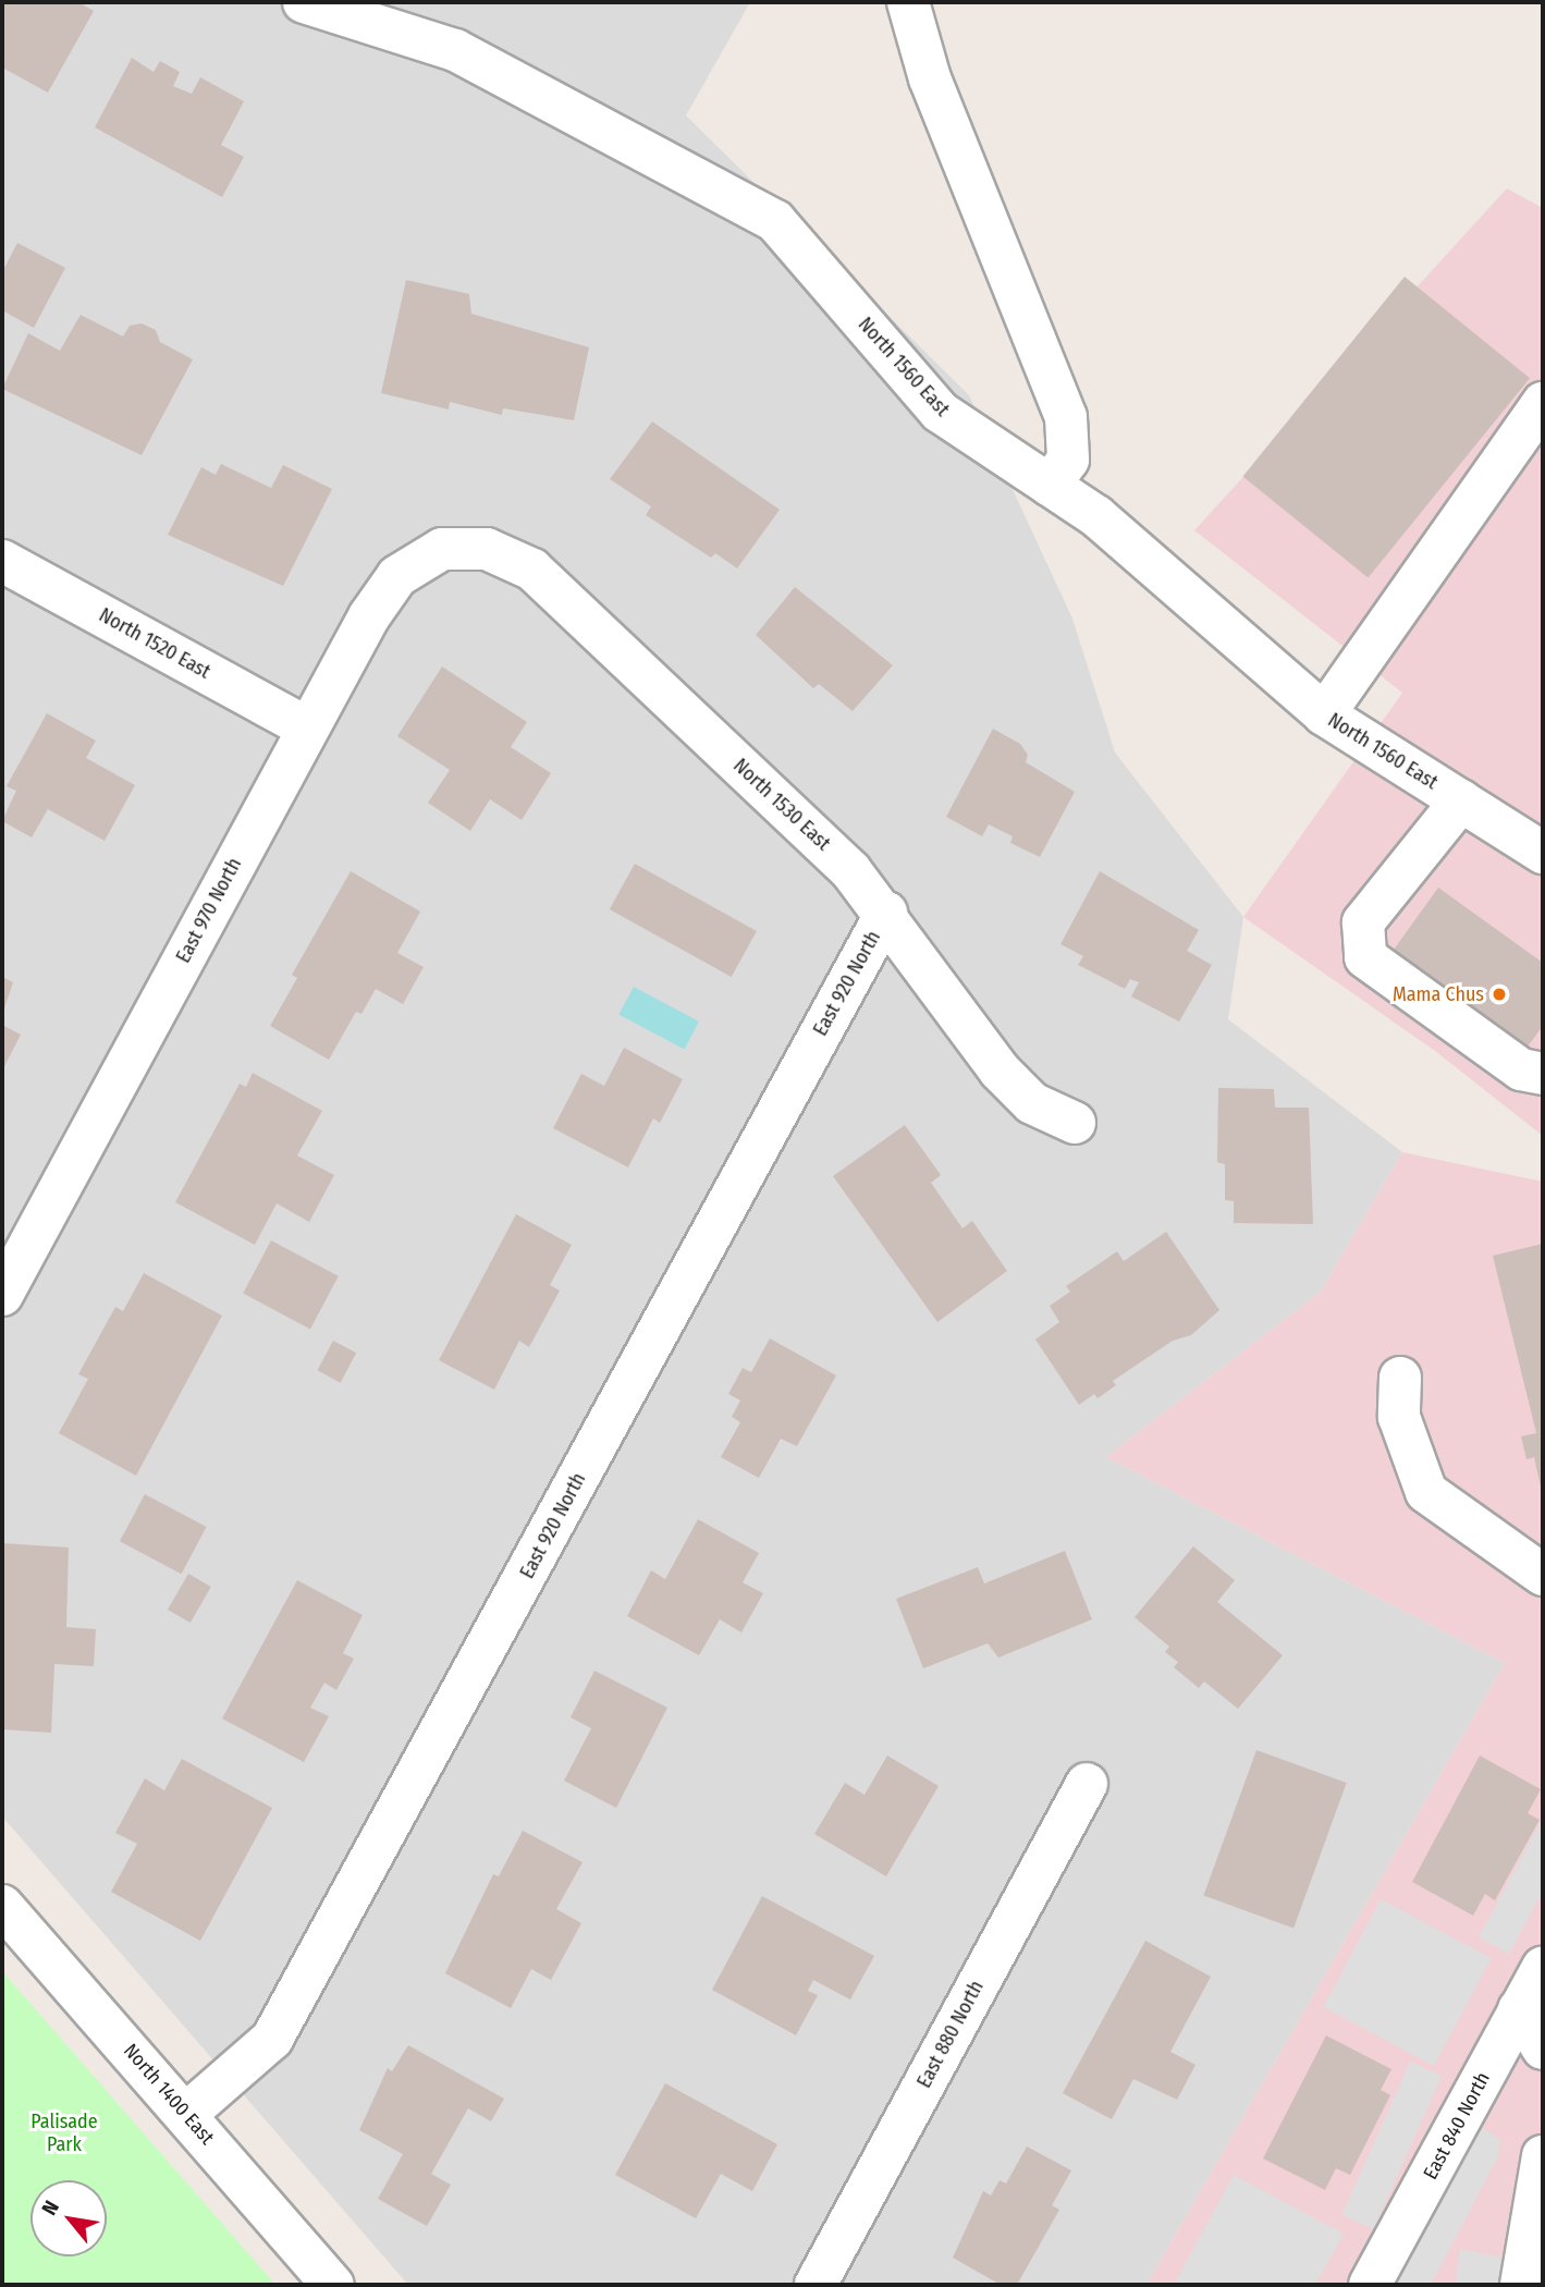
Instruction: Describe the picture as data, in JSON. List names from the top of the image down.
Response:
{
  "streets": {
    "street": [
      "North 1560 East",
      "North 1520 East",
      "North 1530 East",
      "East 970 North",
      "East 920 North",
      "East 880 North",
      "North 1400 East",
      "East 840 North"
    ]
  },
  "crossings": [
    ["North 1520 East", "East 970 North"],
    ["North 1530 East", "East 970 North"],
    ["North 1530 East", "East 920 North"],
    ["East 920 North", "North 1400 East"]
  ],
  "parks": ["Palisade Park"],
  "places": ["Mama Chus"],
  "north": "top left"
}
